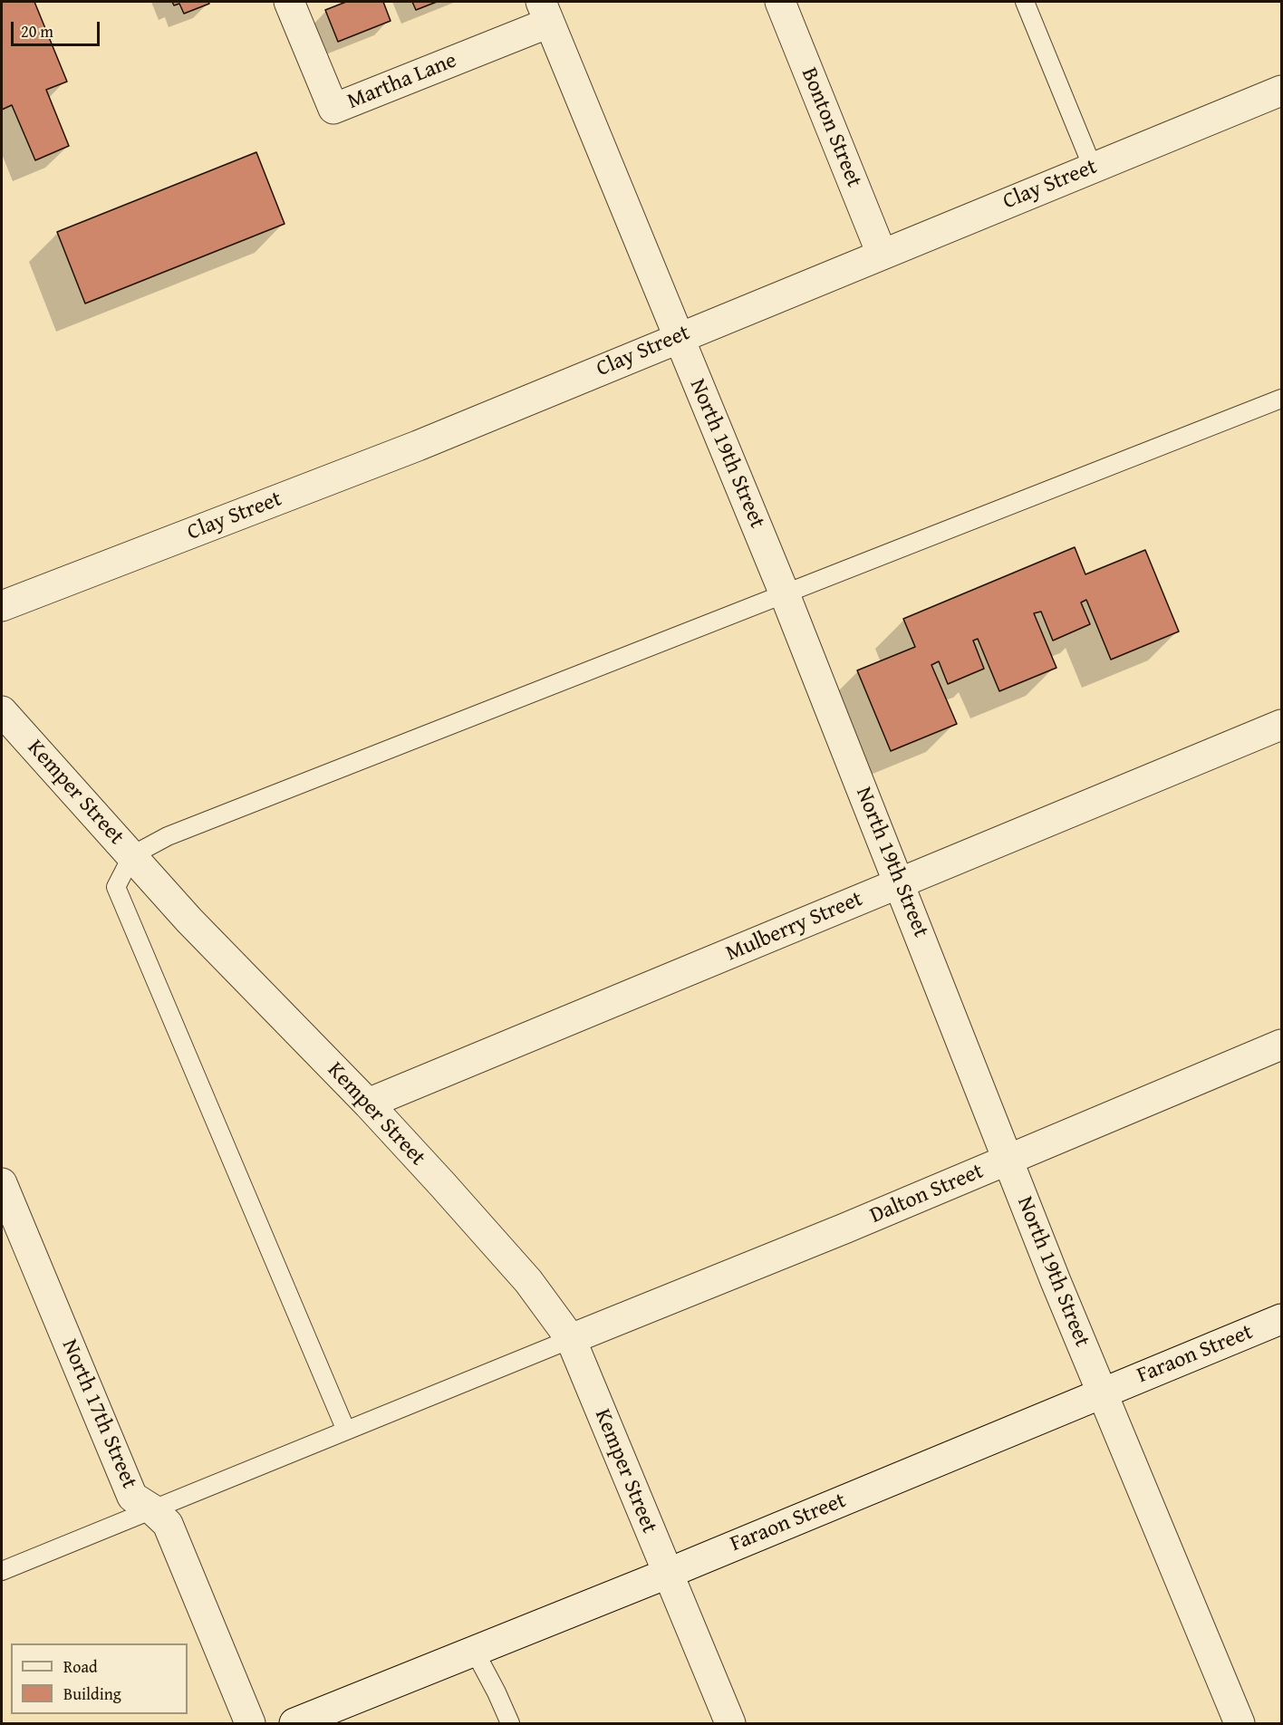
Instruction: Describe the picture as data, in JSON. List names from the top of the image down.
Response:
{
  "streets": {
    "street": [
      "Martha Lane",
      "Bonton Street",
      "Clay Street",
      "North 19th Street",
      "Kemper Street",
      "Mulberry Street",
      "Dalton Street",
      "Faraon Street",
      "North 17th Street"
    ]
  },
  "crossings": [
    ["Martha Lane", "North 19th Street"],
    ["Bonton Street", "Clay Street"],
    ["Clay Street", "North 19th Street"],
    ["North 19th Street", "Mulberry Street"],
    ["North 19th Street", "Dalton Street"],
    ["North 19th Street", "Faraon Street"],
    ["Kemper Street", "Mulberry Street"],
    ["Kemper Street", "Dalton Street"],
    ["Kemper Street", "Faraon Street"]
  ],
  "legend": ["Road", "Building"],
  "scale_bar": "20 m"
}
